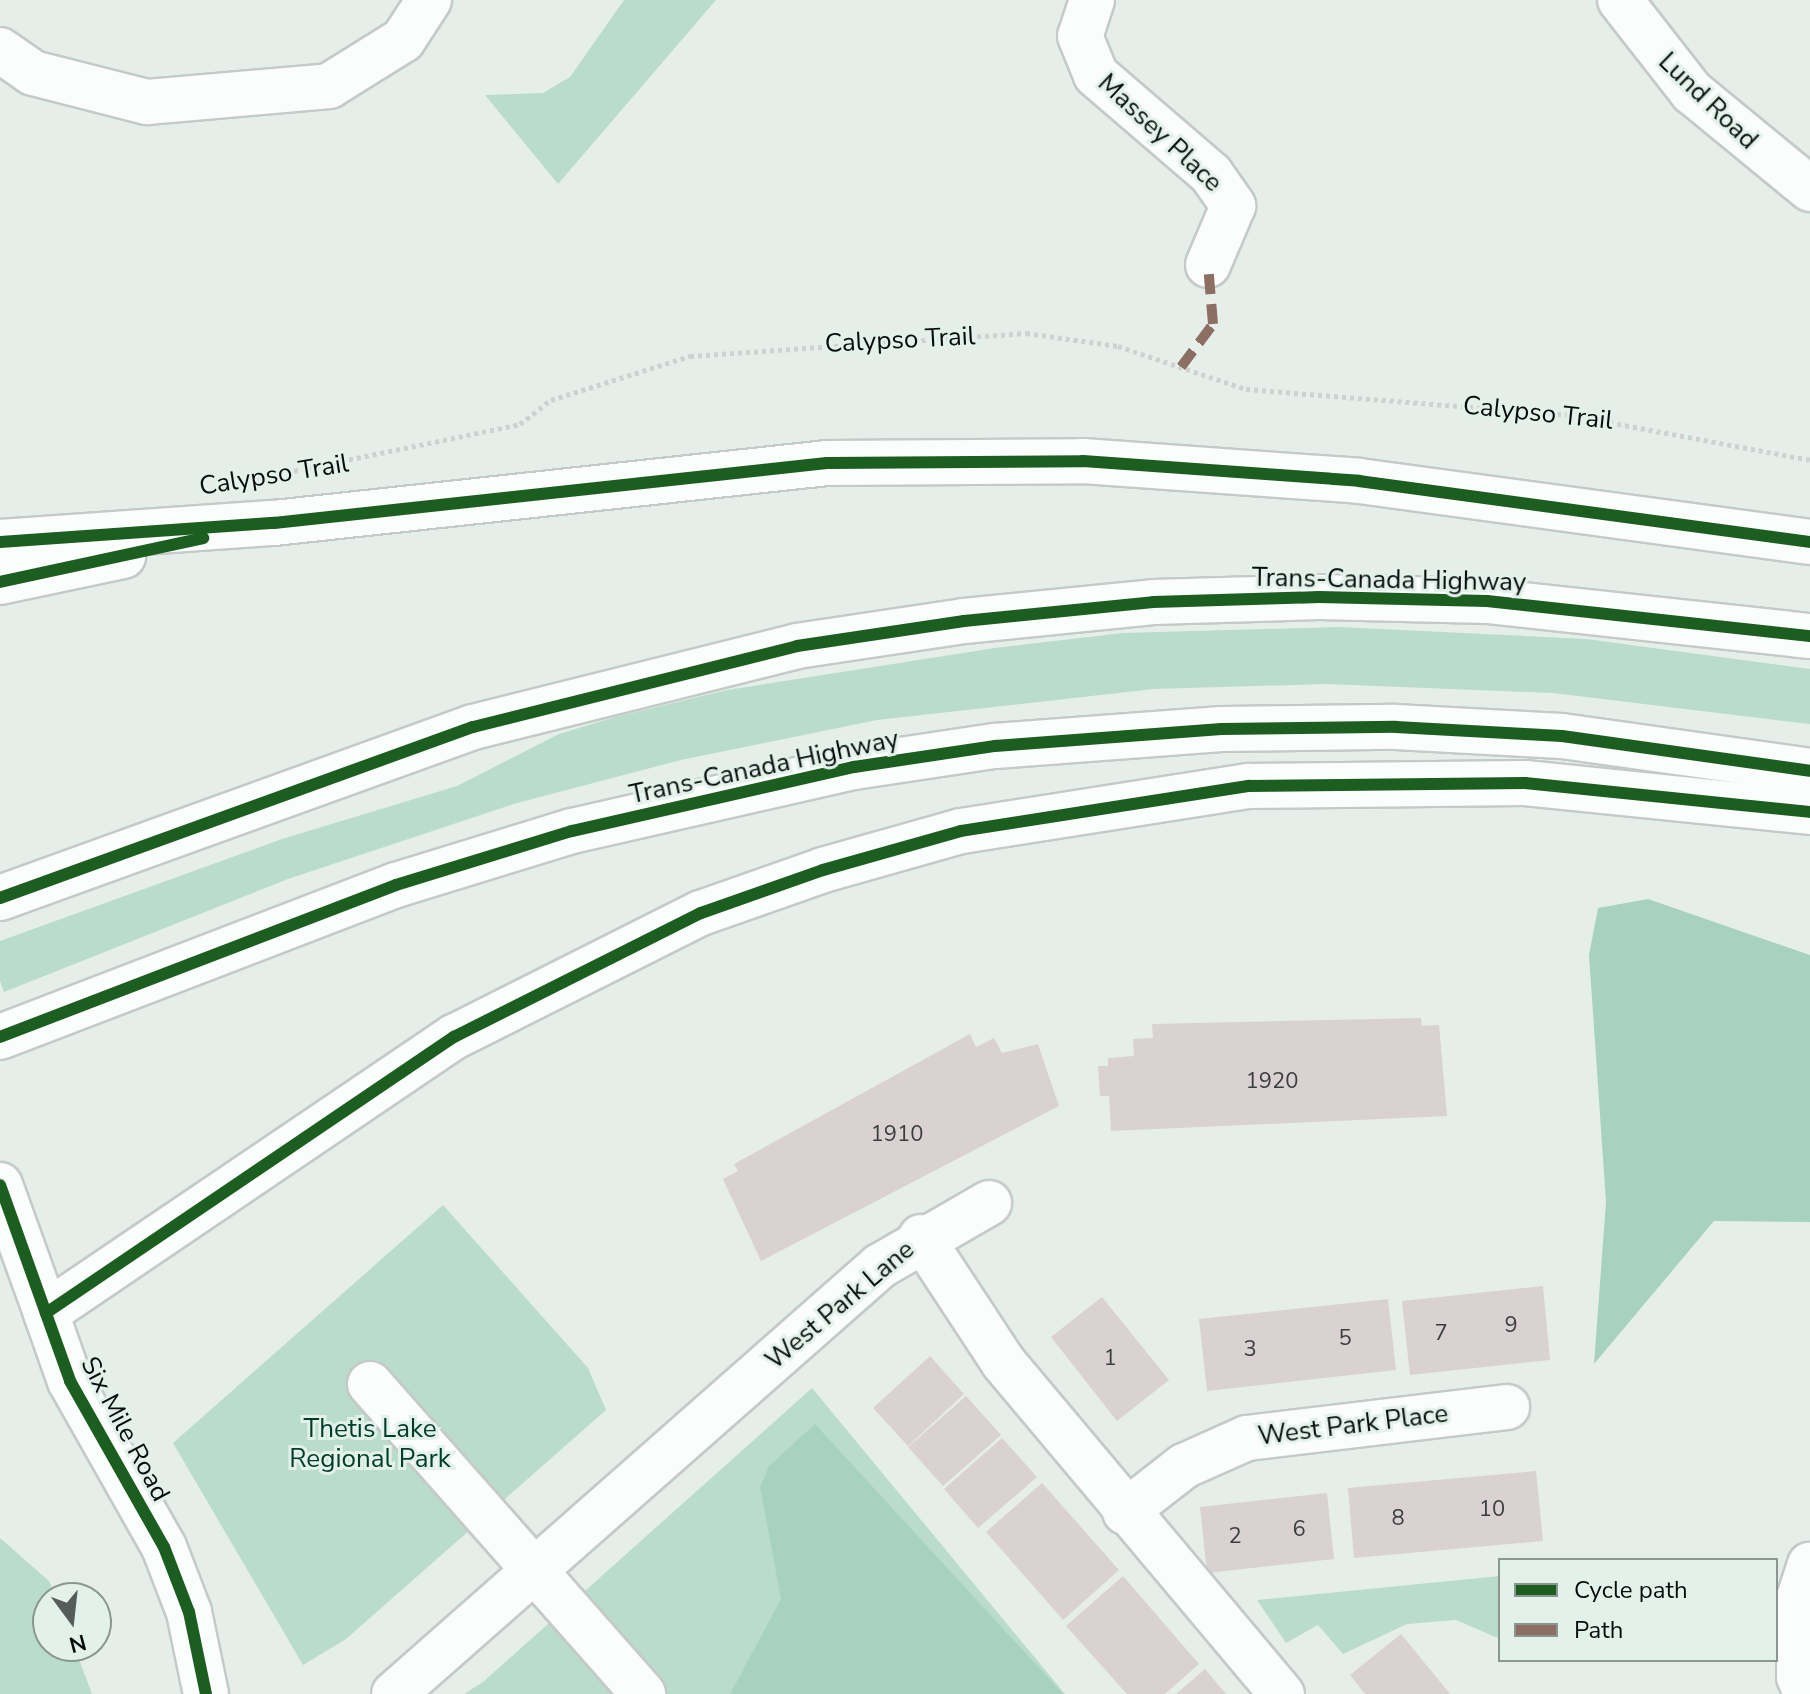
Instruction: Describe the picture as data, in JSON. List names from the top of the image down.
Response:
{
  "streets": {
    "main road": [
      "Lund Road",
      "Massey Place",
      "Trans-Canada Highway",
      "West Park Lane",
      "West Park Place",
      "Six Mile Road"
    ],
    "path": ["Calypso Trail"]
  },
  "crossings": [
    ["West Park Lane", "West Park Place"]
  ],
  "parks": ["Thetis Lake Regional Park"],
  "house_numbers": [
    "1920",
    "1910",
    "9",
    "7",
    "5",
    "3",
    "1",
    "10",
    "8",
    "6",
    "2"
  ],
  "legend": ["Cycle path", "Path"],
  "north": "bottom"
}
